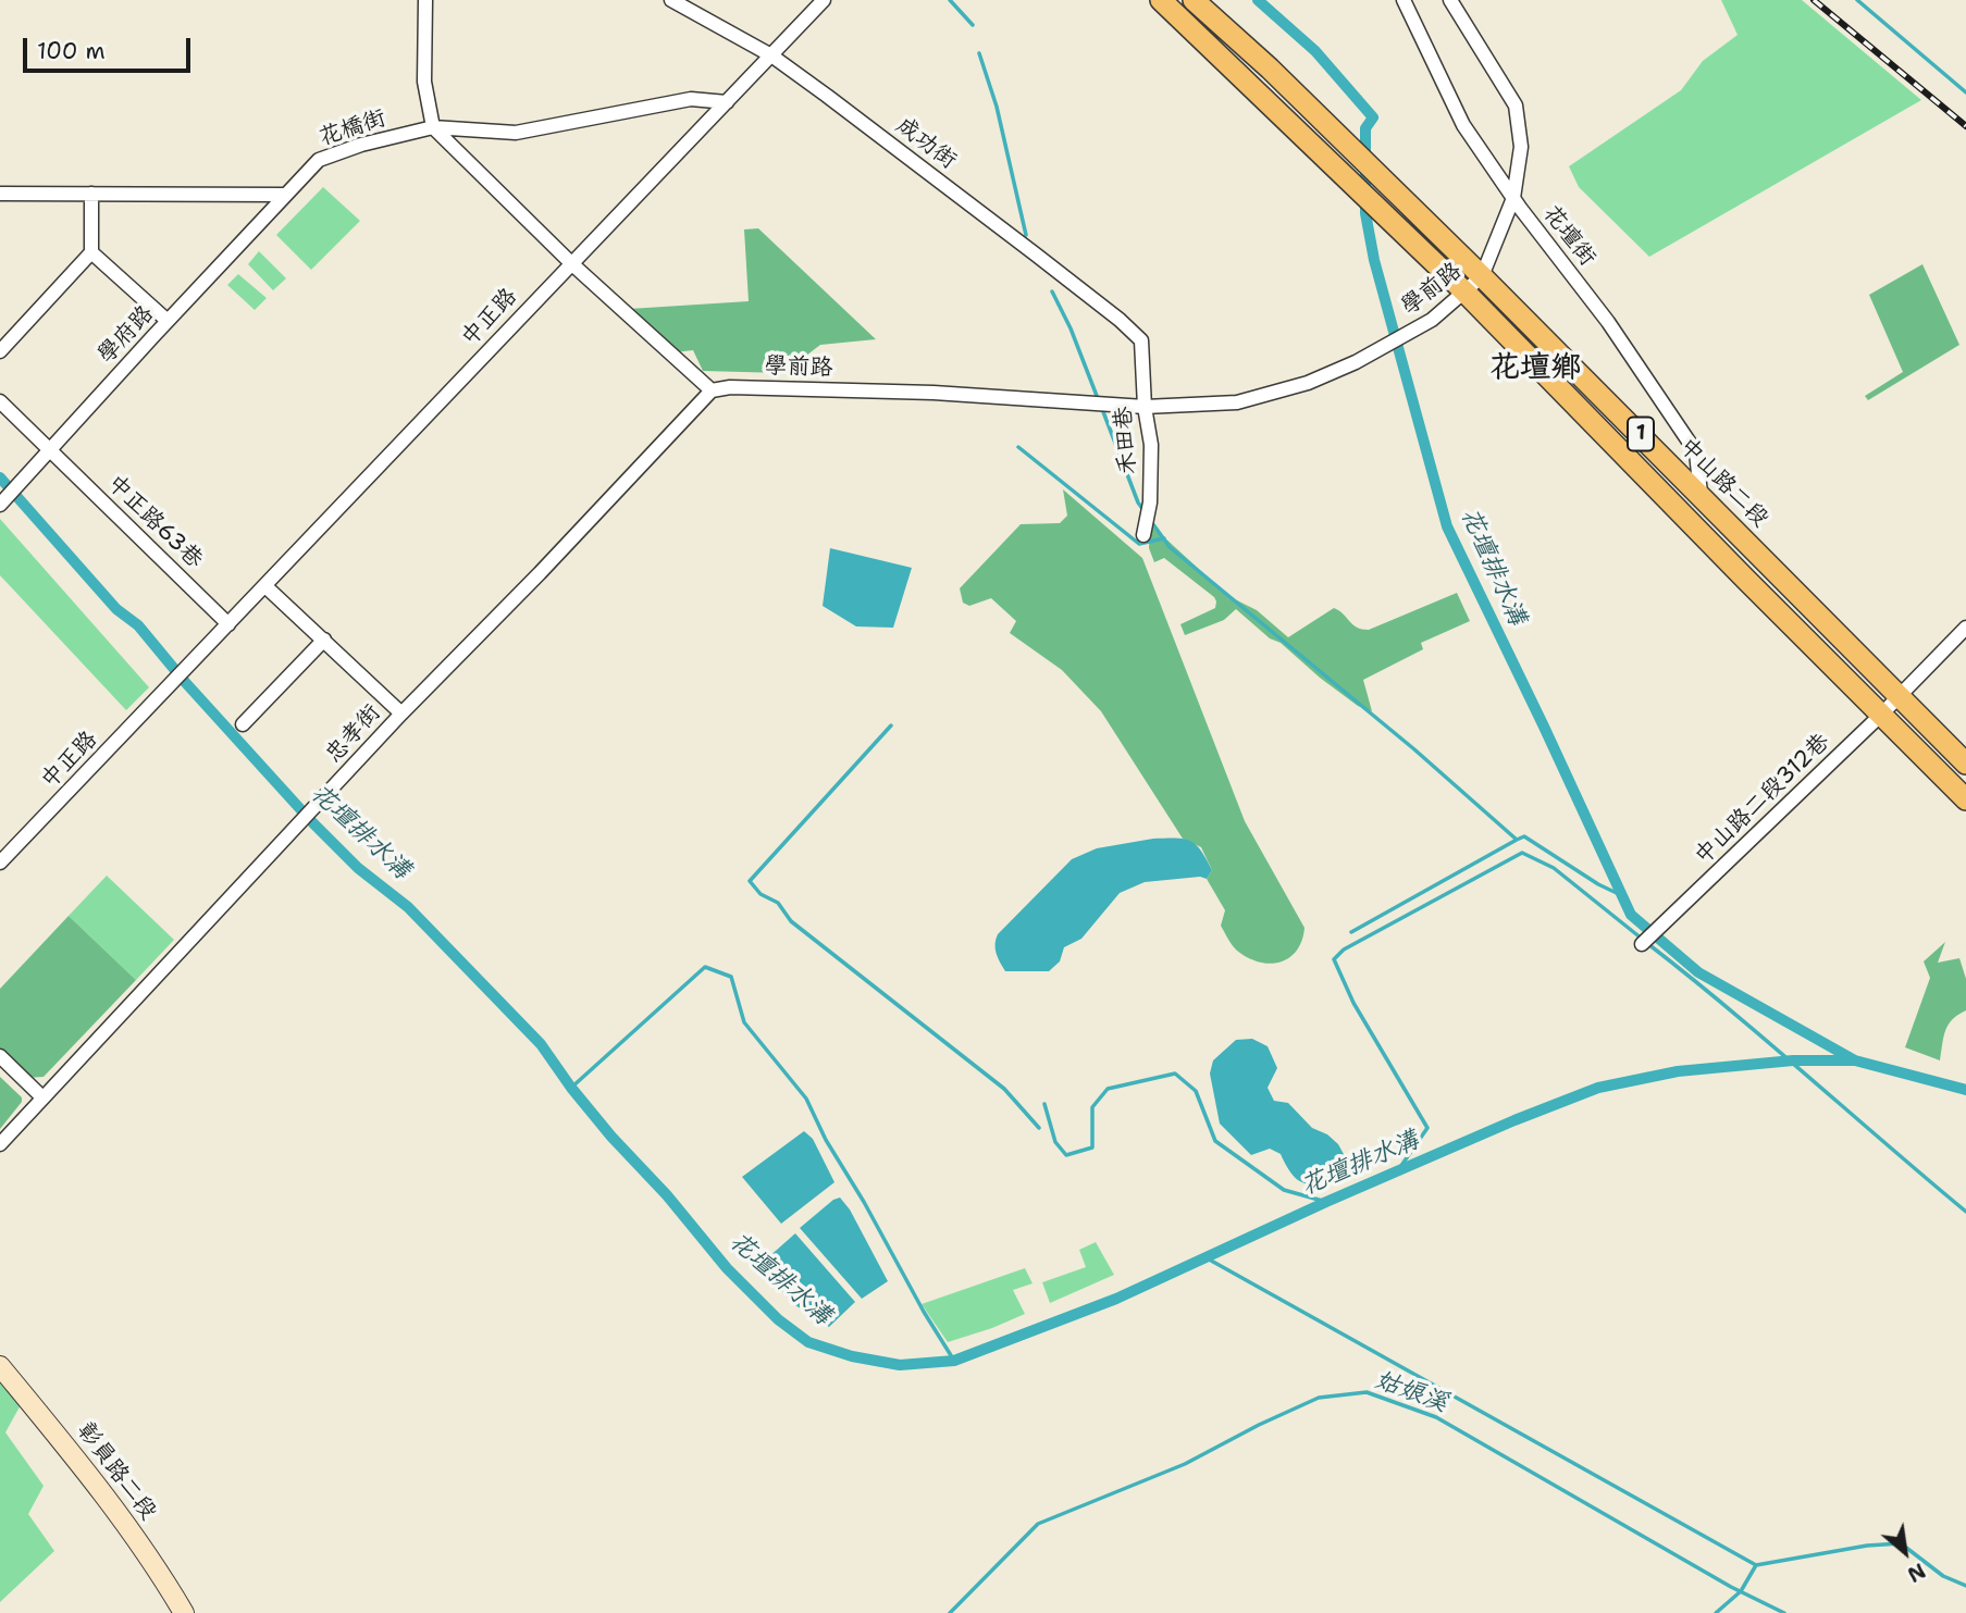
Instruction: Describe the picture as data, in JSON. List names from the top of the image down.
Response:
{
  "streets": {
    "main road": ["1", "中山路二段", "彰員路二段"],
    "street": [
      "花橋街",
      "成功街",
      "花壇街",
      "學前路",
      "中正路",
      "學府路",
      "禾田巷",
      "中正路63巷",
      "忠孝街",
      "中山路二段312巷"
    ]
  },
  "crossings": [
    ["花橋街", "中正路"],
    ["花橋街", "學府路"],
    ["成功街", "中正路"],
    ["成功街", "禾田巷"],
    ["花壇街", "中山路二段"],
    ["學前路", "禾田巷"],
    ["學前路", "中山路二段"],
    ["學前路", "忠孝街"],
    ["中正路", "中正路63巷"],
    ["學府路", "中正路63巷"],
    ["中山路二段", "中山路二段312巷"]
  ],
  "districts": ["花壇鄉"],
  "water": ["花壇排水溝", "姑娘溪"],
  "scale_bar": "100 m",
  "north": "bottom right"
}
